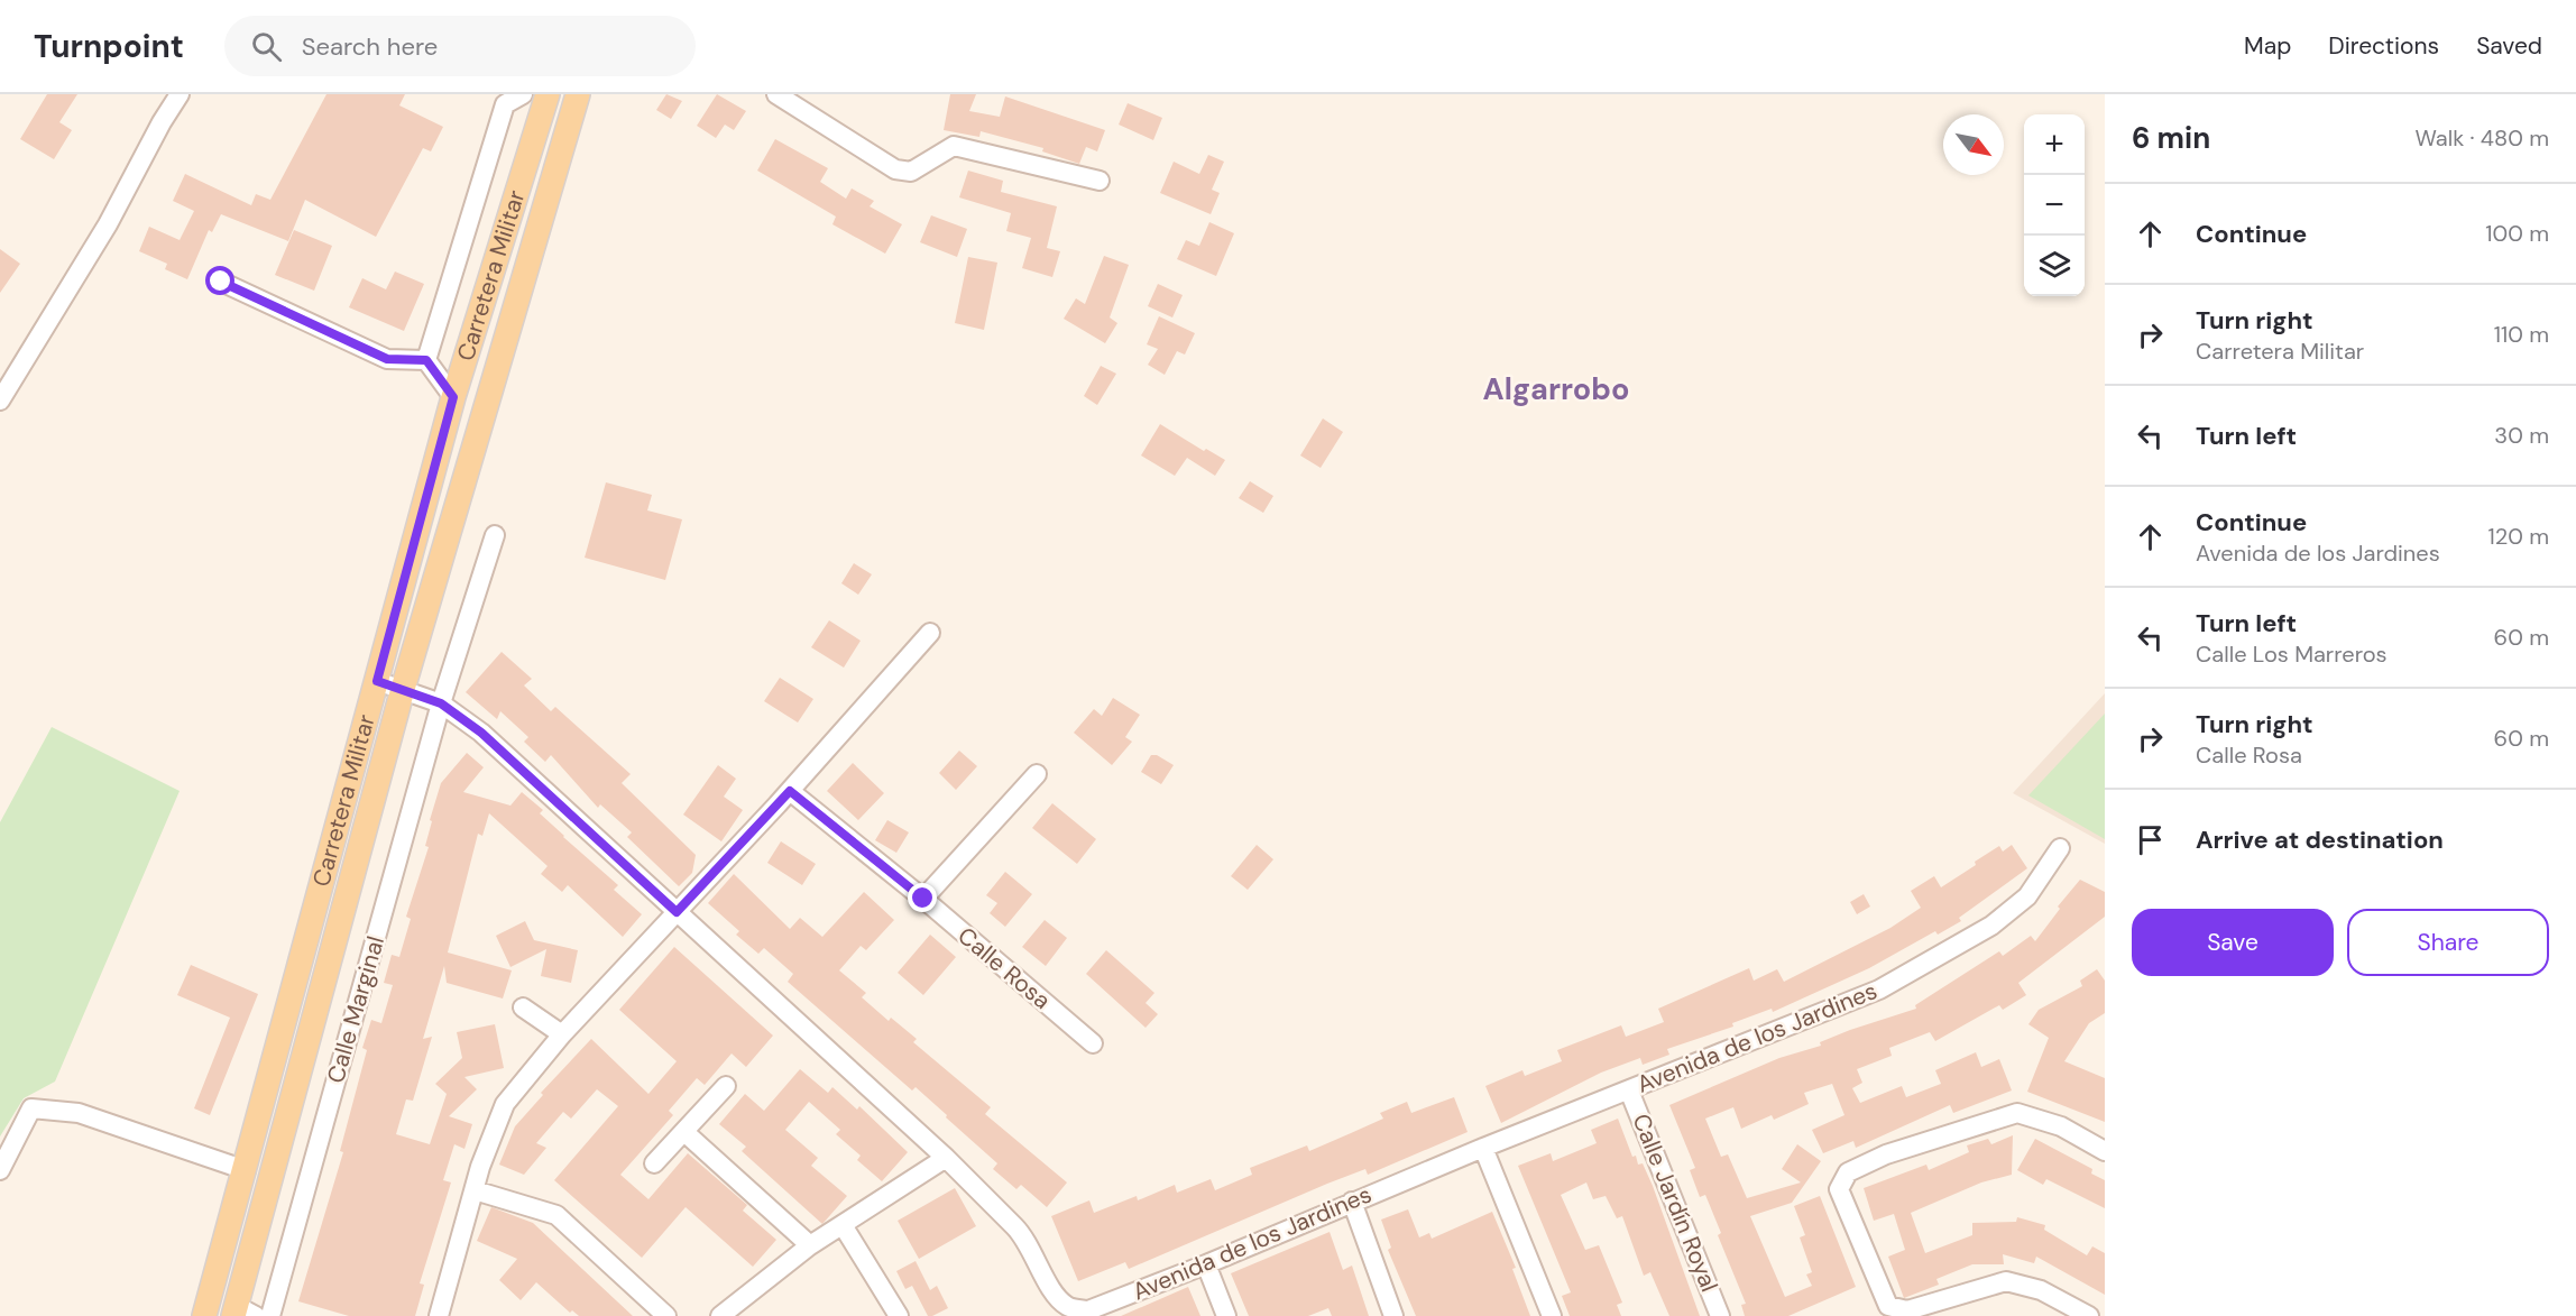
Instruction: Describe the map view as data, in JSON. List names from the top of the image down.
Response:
{
  "streets": {
    "main road": ["Carretera Militar"],
    "street": [
      "Calle Rosa",
      "Calle Marginal",
      "Avenida de los Jardines",
      "Calle Jardín Royal"
    ]
  },
  "crossings": [
    ["Carretera Militar", "Avenida de los Jardines"],
    ["Calle Marginal", "Avenida de los Jardines"],
    ["Avenida de los Jardines", "Calle Jardín Royal"]
  ],
  "districts": ["Algarrobo"],
  "north": "bottom right",
  "page": {
    "header": "Turnpoint",
    "search": "Search here",
    "nav": ["Map", "Directions", "Saved"],
    "heading": ["6 min", "Walk · 480 m"],
    "map_buttons": ["+", "−"],
    "list": [
      ["Continue", "100 m"],
      ["Turn right", "Carretera Militar", "110 m"],
      ["Turn left", "30 m"],
      ["Continue", "Avenida de los Jardines", "120 m"],
      ["Turn left", "Calle Los Marreros", "60 m"],
      ["Turn right", "Calle Rosa", "60 m"],
      "Arrive at destination"
    ],
    "buttons": ["Save", "Share"]
  }
}
